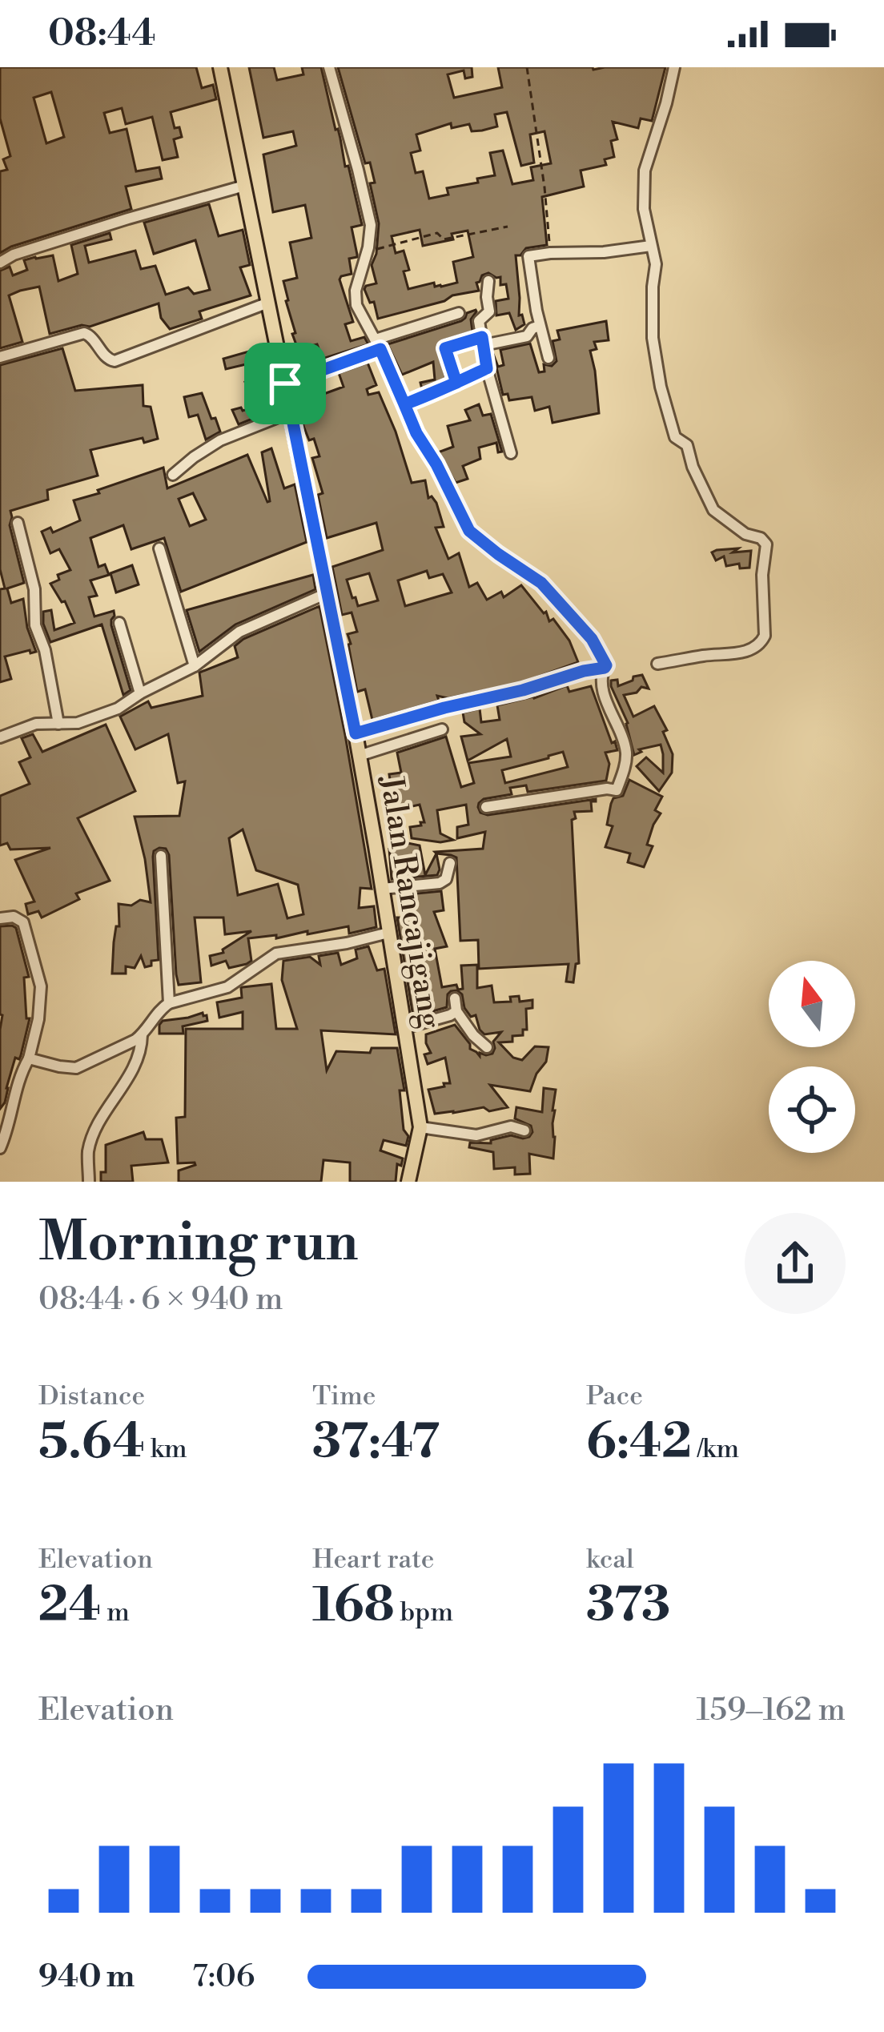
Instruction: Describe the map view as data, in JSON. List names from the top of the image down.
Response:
{
  "streets": {
    "main road": ["Jalan Rancajigang"]
  },
  "north": "top",
  "page": {
    "status": "08:44",
    "heading": ["Morning run", "08:44 · 6 × 940 m"],
    "stats": [
      ["Distance", "5.64 km"],
      ["Time", "37:47"],
      ["Pace", "6:42 /km"],
      ["Elevation", "24 m"],
      ["Heart rate", "168 bpm"],
      ["kcal", "373"]
    ],
    "chart": ["Elevation", "159–162 m"],
    "list": [
      {
        "name": "940 m",
        "note": "7:06"
      }
    ]
  }
}
